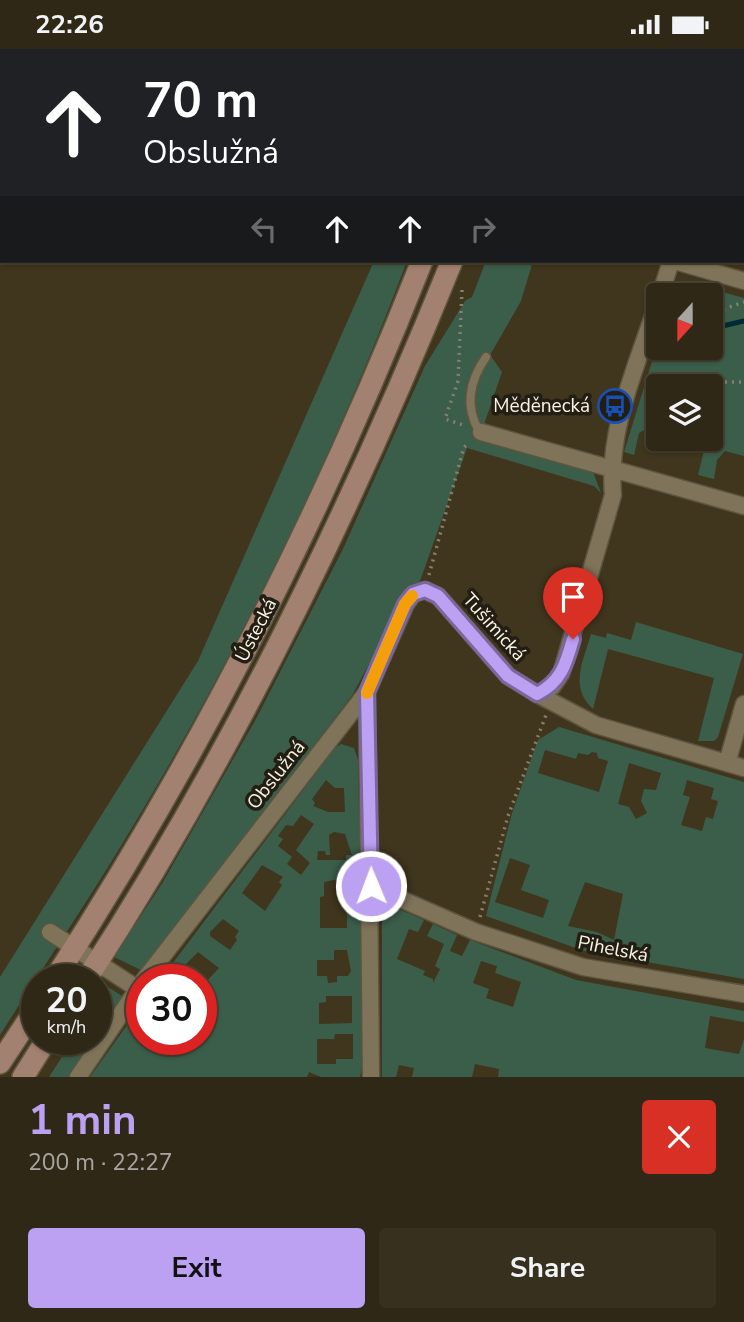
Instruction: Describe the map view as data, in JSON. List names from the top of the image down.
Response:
{
  "streets": {
    "main road": ["Ústecká"],
    "street": ["Tušimická", "Obslužná", "Pihelská"]
  },
  "crossings": [
    ["Tušimická", "Obslužná"]
  ],
  "places": {
    "bus stop": ["Měděnecká"]
  },
  "north": "bottom",
  "page": {
    "status": "22:26",
    "turn": ["70 m", "Obslužná"],
    "speed": "20 km/h",
    "limit": "30",
    "heading": ["1 min", "200 m · 22:27"],
    "buttons": ["Exit", "Share"]
  }
}
